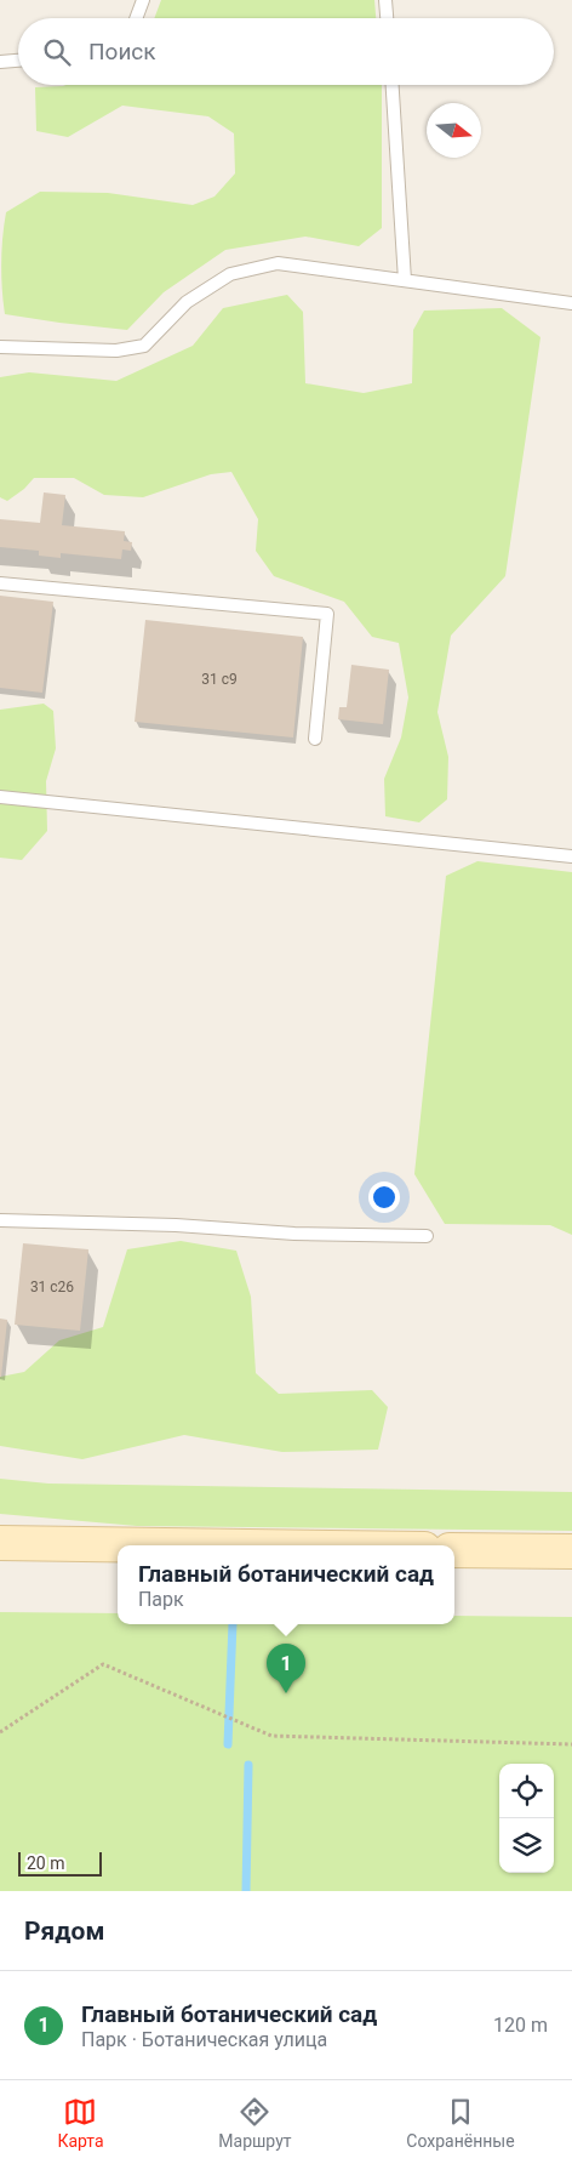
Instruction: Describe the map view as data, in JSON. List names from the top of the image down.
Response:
{
  "house_numbers": ["31 с9", "31 с26"],
  "scale_bar": "20 m",
  "north": "right",
  "page": {
    "search": "Поиск",
    "popup": ["Главный ботанический сад", "Парк"],
    "pins": "1",
    "scale": "20 m",
    "heading": "Рядом",
    "list": [
      {
        "mark": "1",
        "name": "Главный ботанический сад",
        "note": "Парк · Ботаническая улица",
        "value": "120 m"
      }
    ],
    "nav": ["Карта", "Маршрут", "Сохранённые"]
  }
}
